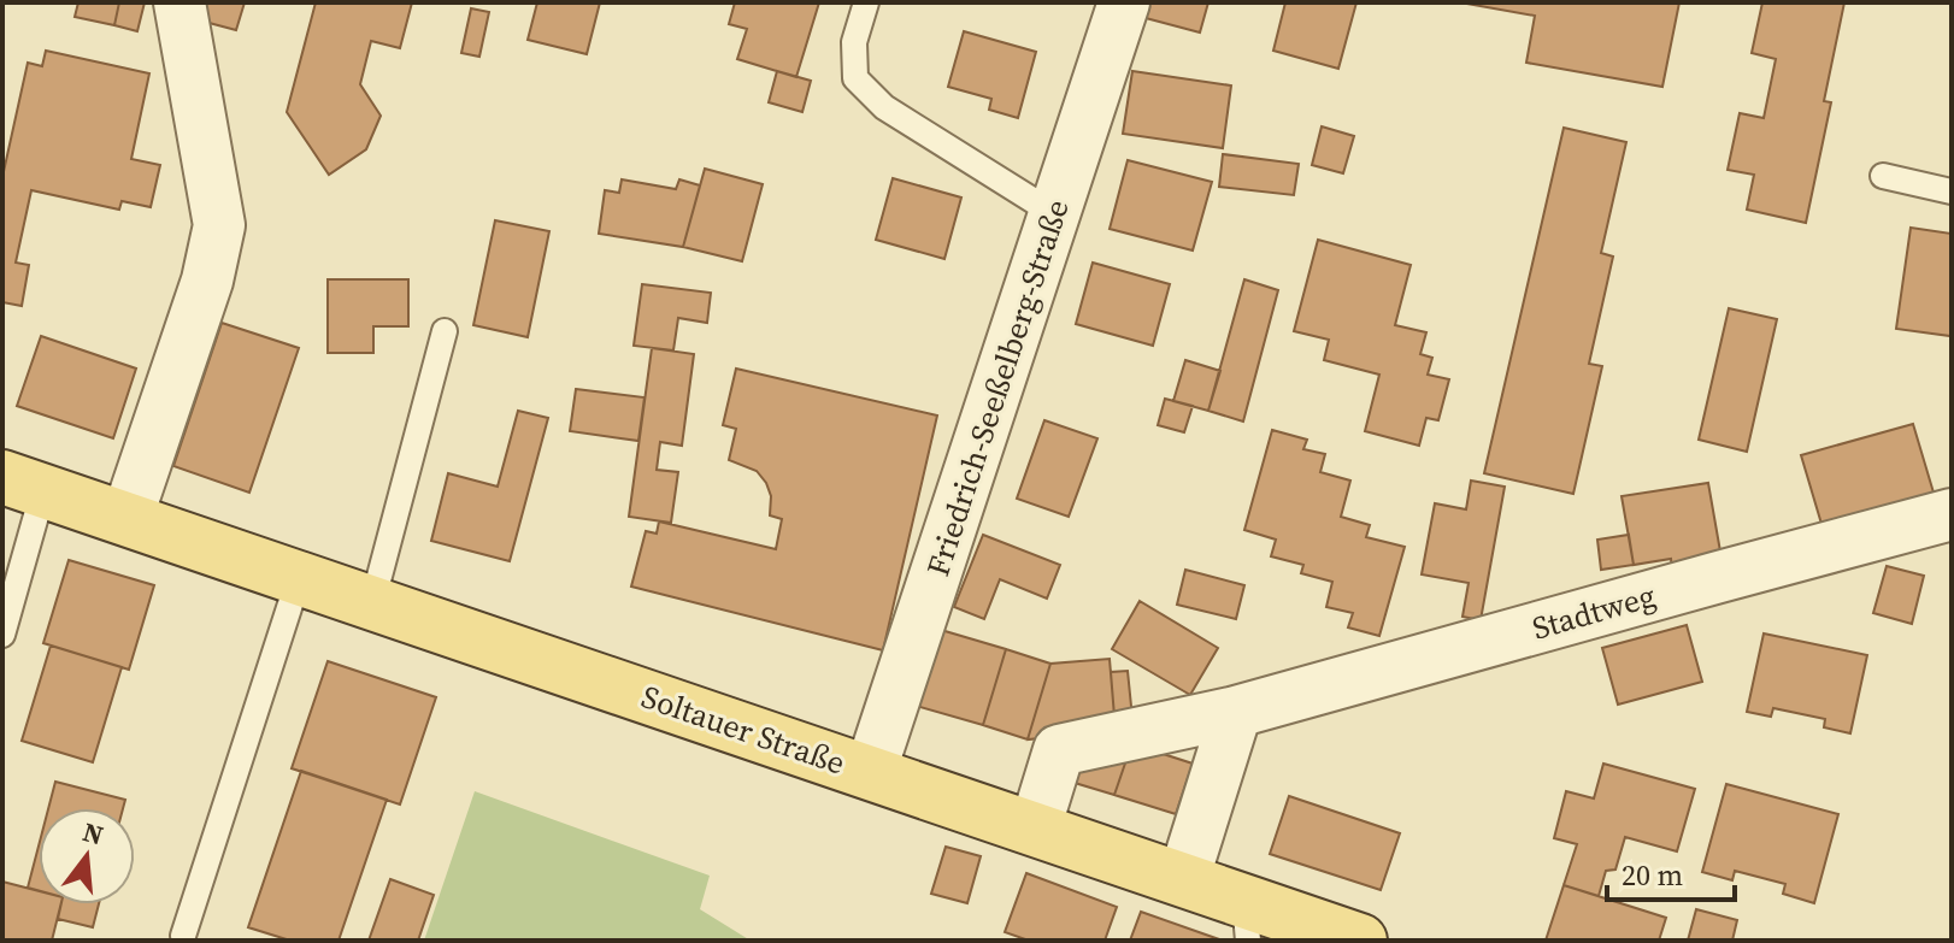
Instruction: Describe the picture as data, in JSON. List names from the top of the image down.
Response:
{
  "streets": {
    "main road": ["Soltauer Straße"],
    "street": ["Friedrich-Seeßelberg-Straße", "Stadtweg"]
  },
  "crossings": [
    ["Friedrich-Seeßelberg-Straße", "Soltauer Straße"],
    ["Stadtweg", "Soltauer Straße"]
  ],
  "scale_bar": "20 m",
  "north": "top"
}
